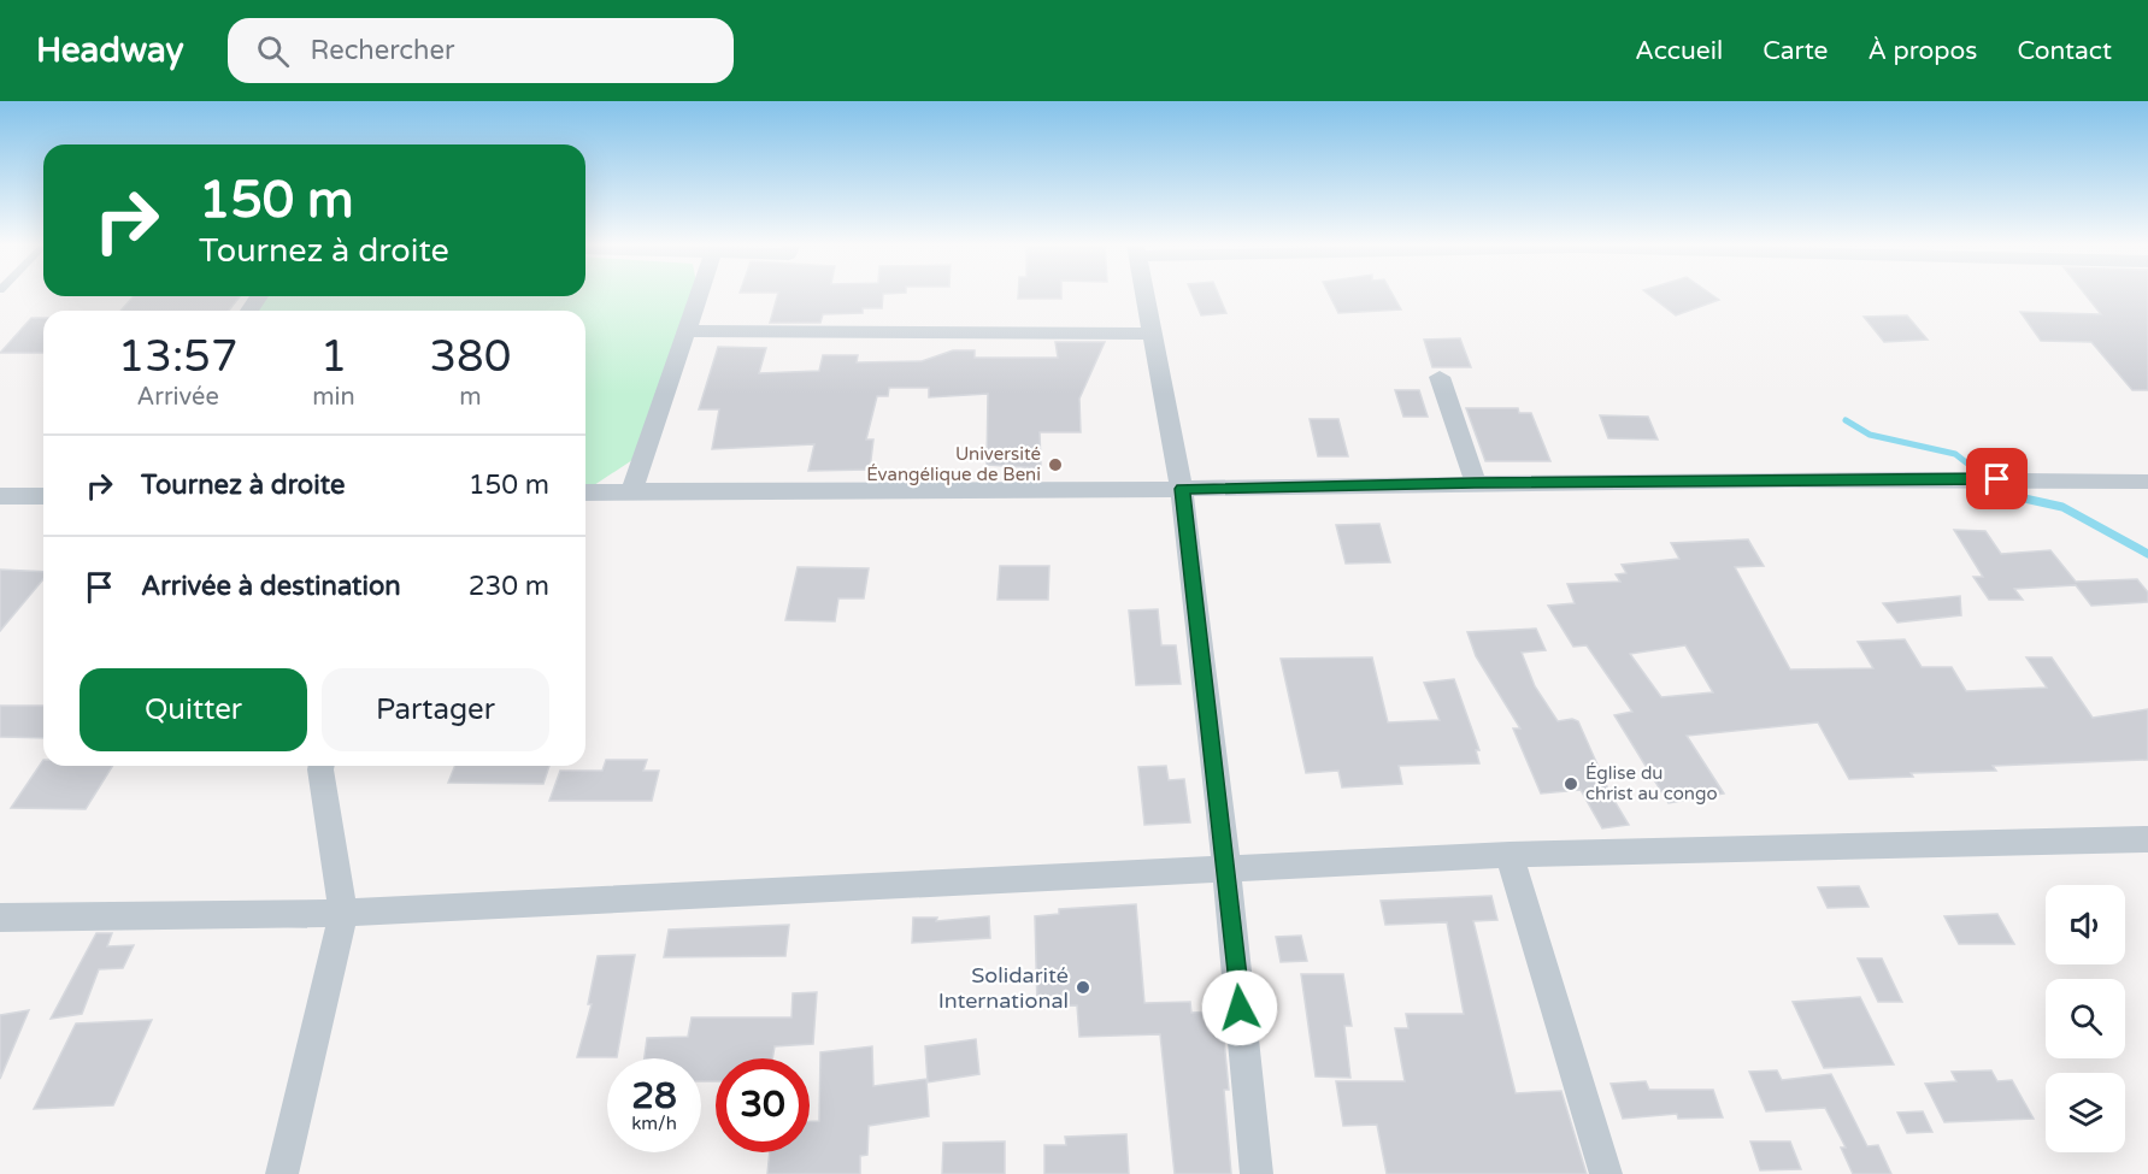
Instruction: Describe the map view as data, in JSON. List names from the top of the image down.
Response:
{
  "places": ["Université Évangélique de Beni", "Église du christ au congo", "Solidarité International"],
  "page": {
    "header": "Headway",
    "search": "Rechercher",
    "nav": [
      "Accueil",
      "Carte",
      "À propos",
      "Contact"
    ],
    "turn": ["150 m", "Tournez à droite"],
    "eta": [
      "13:57",
      "Arrivée",
      "1",
      "min",
      "380",
      "m"
    ],
    "list": [
      {
        "name": "Tournez à droite",
        "value": "150 m"
      },
      {
        "name": "Arrivée à destination",
        "value": "230 m"
      }
    ],
    "buttons": ["Quitter", "Partager"],
    "speed": "28 km/h",
    "limit": "30"
  }
}
